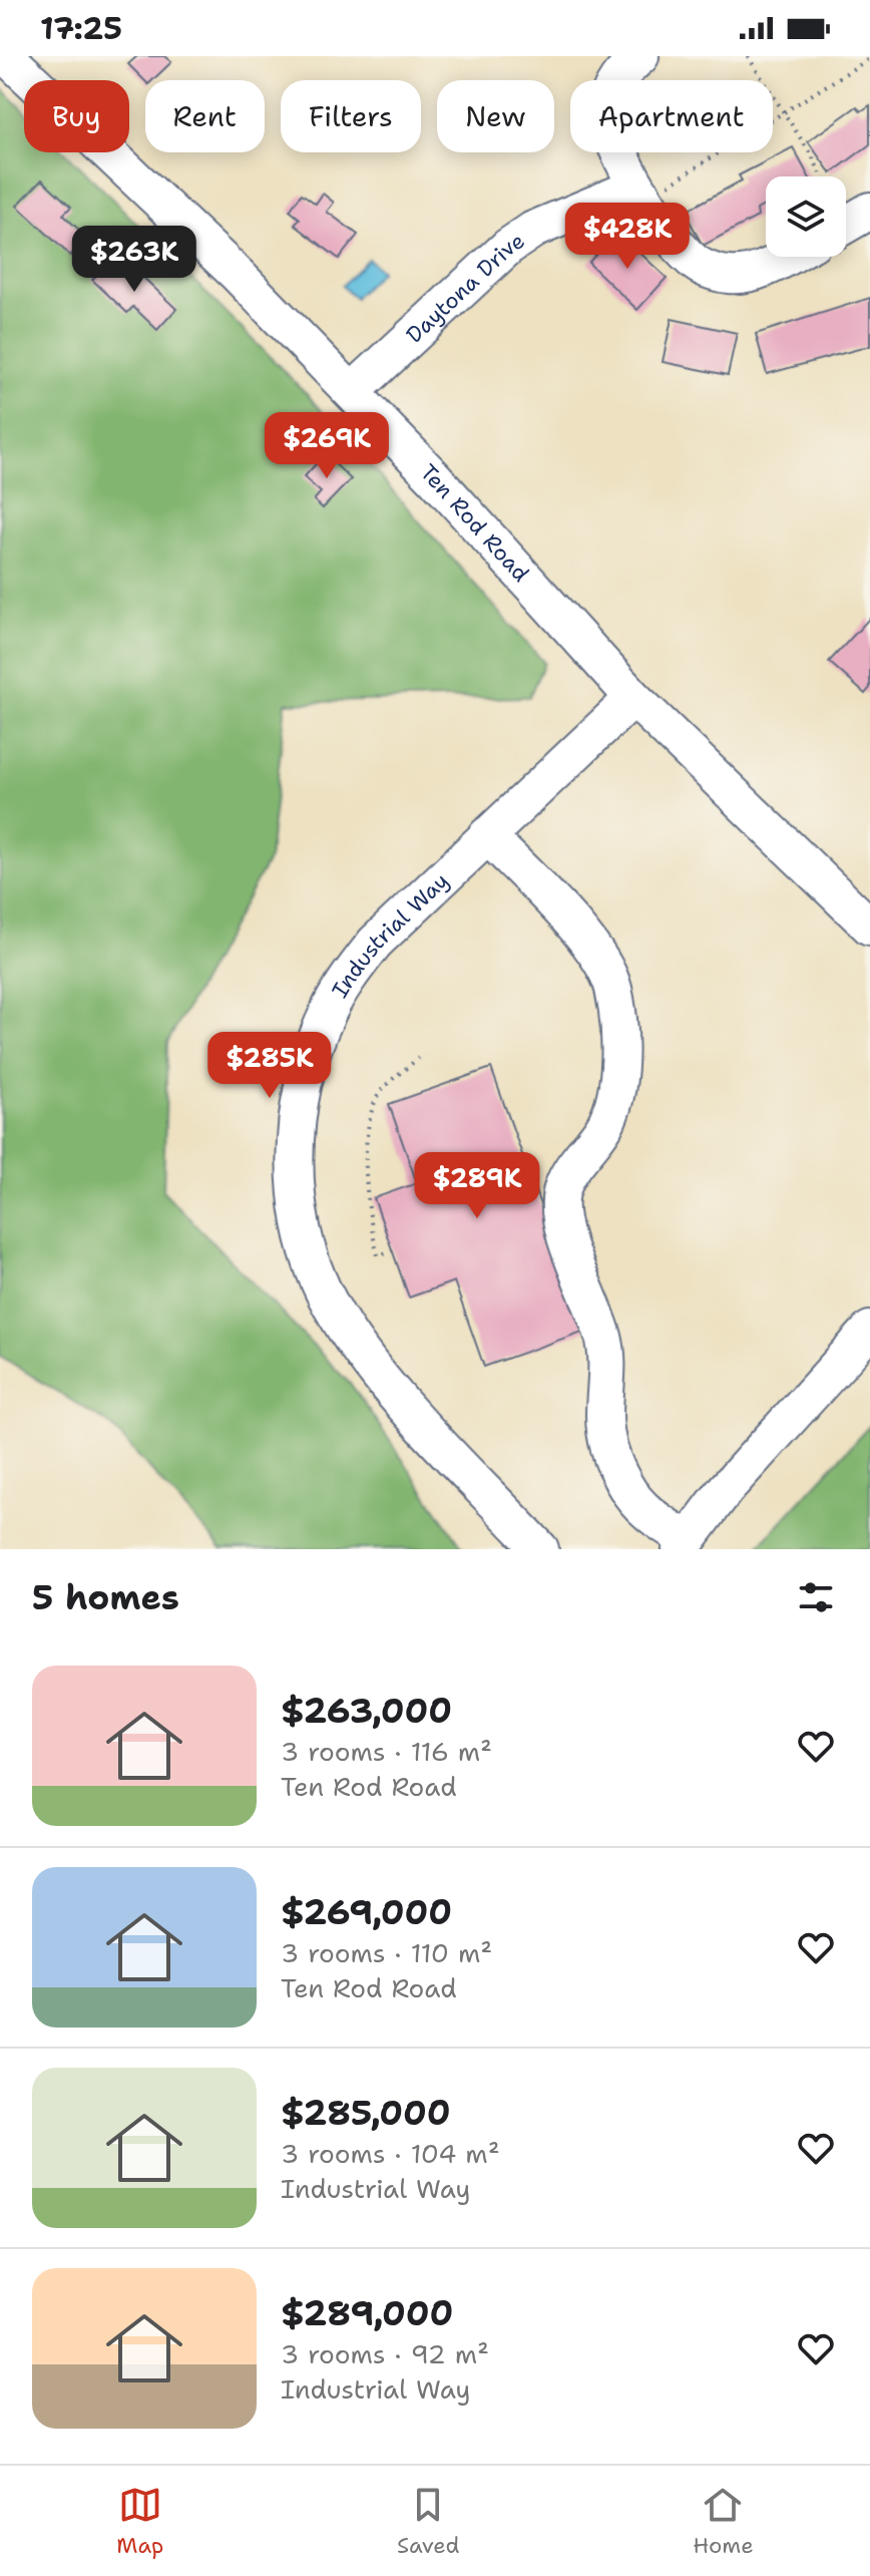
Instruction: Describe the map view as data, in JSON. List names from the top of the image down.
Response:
{
  "streets": {
    "street": ["Daytona Drive", "Ten Rod Road", "Industrial Way"]
  },
  "crossings": [
    ["Daytona Drive", "Ten Rod Road"],
    ["Ten Rod Road", "Industrial Way"]
  ],
  "page": {
    "status": "17:25",
    "chip": [
      "Buy",
      "Rent",
      "Filters",
      "New",
      "Apartment"
    ],
    "price": [
      "$428K",
      "$263K",
      "$269K",
      "$285K",
      "$289K"
    ],
    "heading": "5 homes",
    "list": [
      {
        "name": "$263,000",
        "note": "3 rooms · 116 m² · Ten Rod Road"
      },
      {
        "name": "$269,000",
        "note": "3 rooms · 110 m² · Ten Rod Road"
      },
      {
        "name": "$285,000",
        "note": "3 rooms · 104 m² · Industrial Way"
      },
      {
        "name": "$289,000",
        "note": "3 rooms · 92 m² · Industrial Way"
      }
    ],
    "tabs": ["Map", "Saved", "Home"]
  }
}
